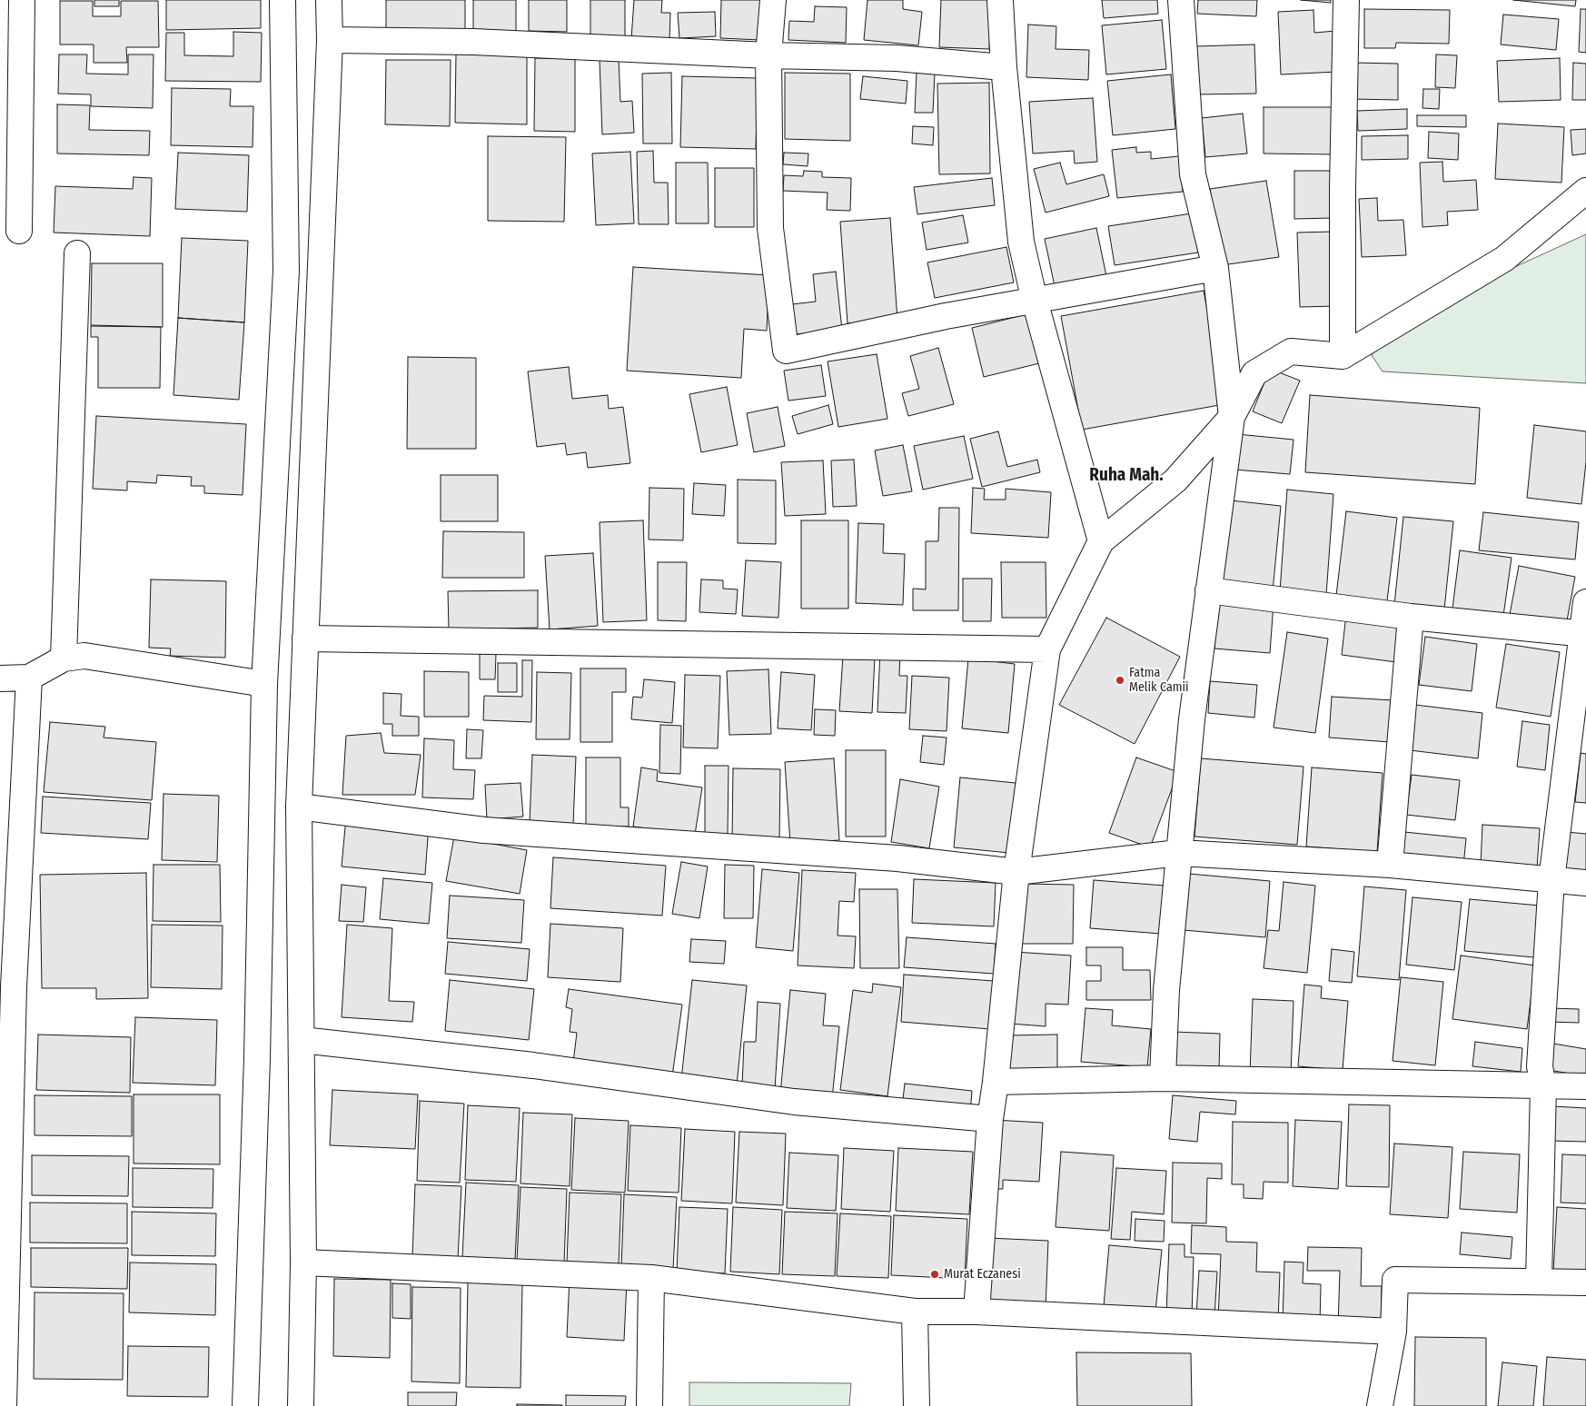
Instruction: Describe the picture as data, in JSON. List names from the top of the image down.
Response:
{
  "districts": ["Ruha Mah."],
  "places": ["Fatma Melik Camii", "Murat Eczanesi"]
}
